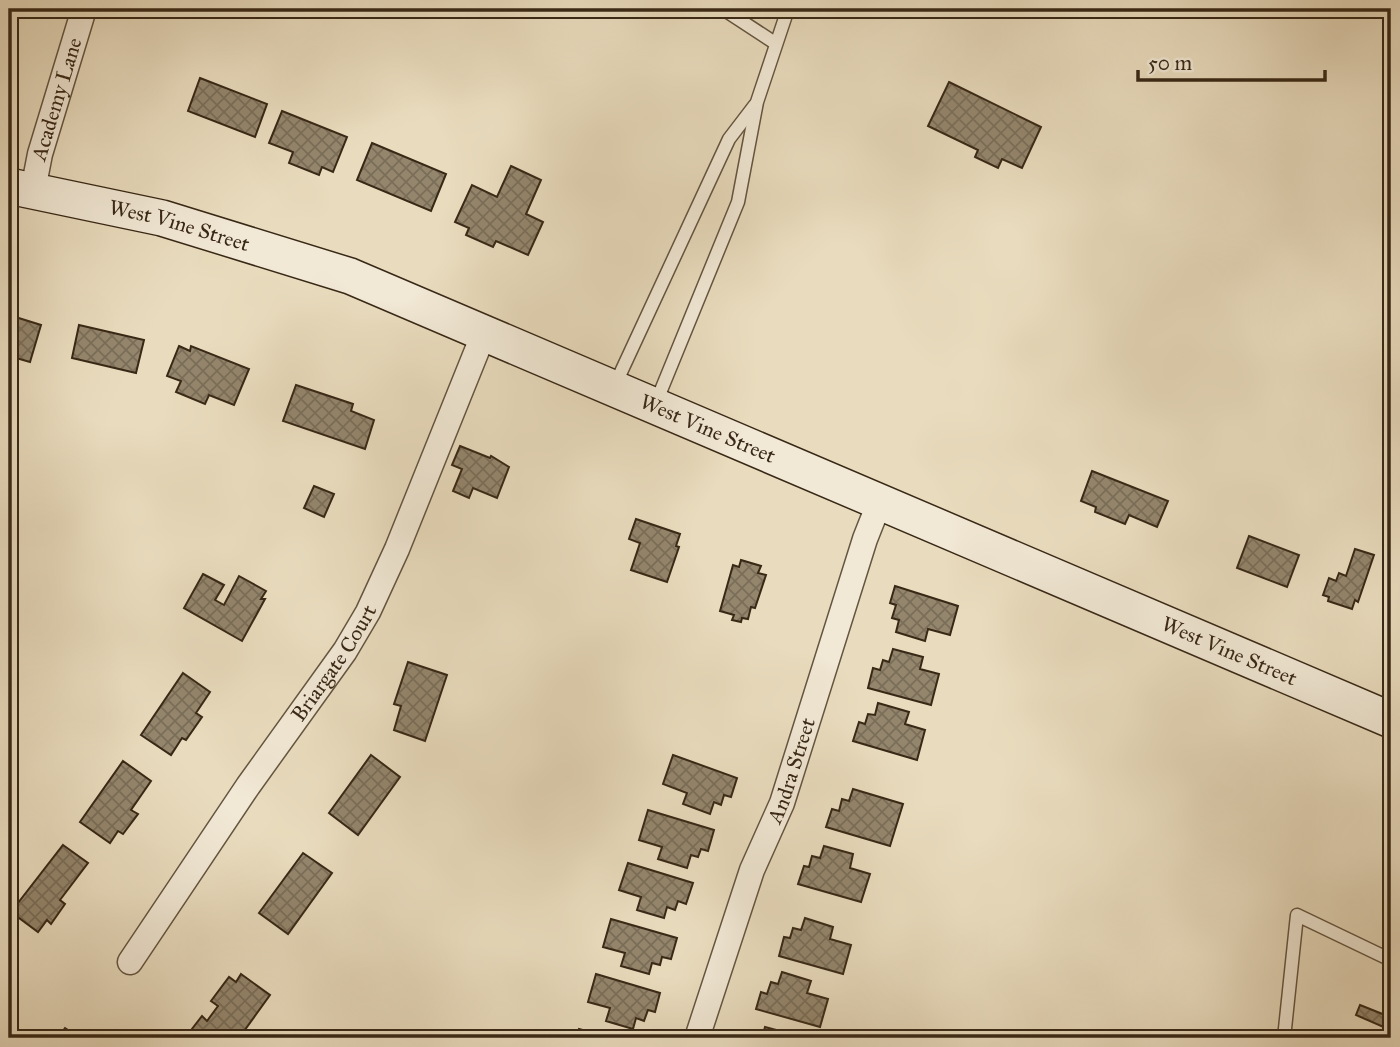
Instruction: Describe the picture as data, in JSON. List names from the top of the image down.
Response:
{
  "streets": {
    "main road": ["West Vine Street"],
    "street": ["Academy Lane", "Briargate Court", "Andra Street"]
  },
  "crossings": [
    ["Academy Lane", "West Vine Street"],
    ["West Vine Street", "Briargate Court"],
    ["West Vine Street", "Andra Street"]
  ],
  "scale_bar": "50 m"
}
